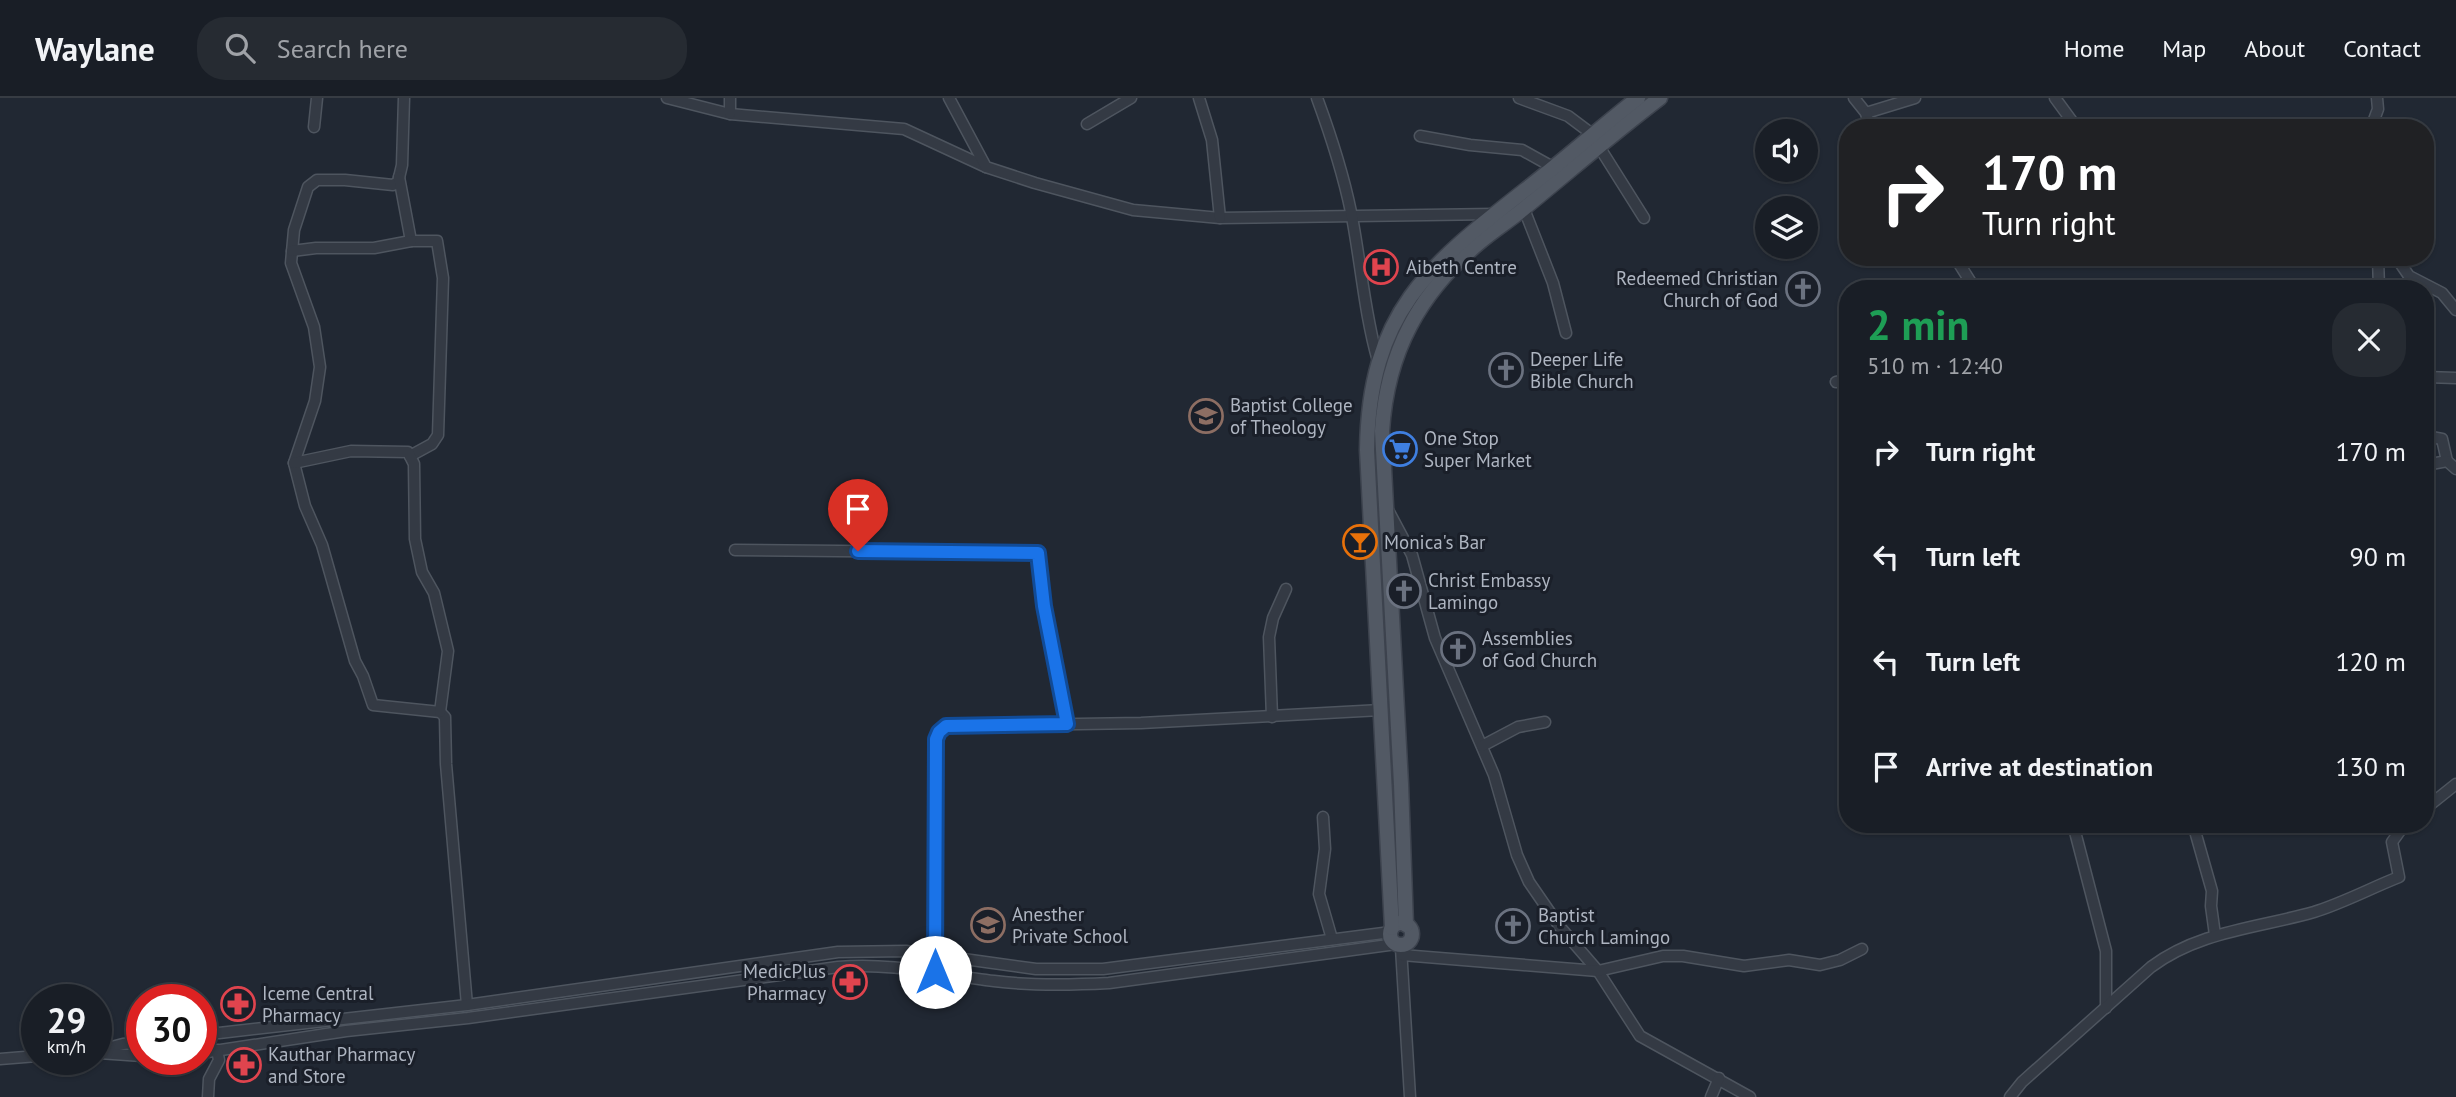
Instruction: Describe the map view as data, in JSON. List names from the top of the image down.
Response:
{
  "places": {
    "hospital": ["Aibeth Centre"],
    "church": [
      "Redeemed Christian Church of God",
      "Deeper Life Bible Church",
      "Christ Embassy Lamingo",
      "Assemblies of God Church",
      "Baptist Church Lamingo"
    ],
    "school or university": ["Baptist College of Theology", "Anesther Private School"],
    "supermarket": ["One Stop Super Market"],
    "bar": ["Monica's Bar"],
    "pharmacy": ["MedicPlus Pharmacy", "Iceme Central Pharmacy", "Kauthar Pharmacy and Store"]
  },
  "page": {
    "header": "Waylane",
    "search": "Search here",
    "nav": [
      "Home",
      "Map",
      "About",
      "Contact"
    ],
    "turn": ["170 m", "Turn right"],
    "heading": ["2 min", "510 m · 12:40"],
    "list": [
      {
        "name": "Turn right",
        "value": "170 m"
      },
      {
        "name": "Turn left",
        "value": "90 m"
      },
      {
        "name": "Turn left",
        "value": "120 m"
      },
      {
        "name": "Arrive at destination",
        "value": "130 m"
      }
    ],
    "speed": "29 km/h",
    "limit": "30"
  }
}
